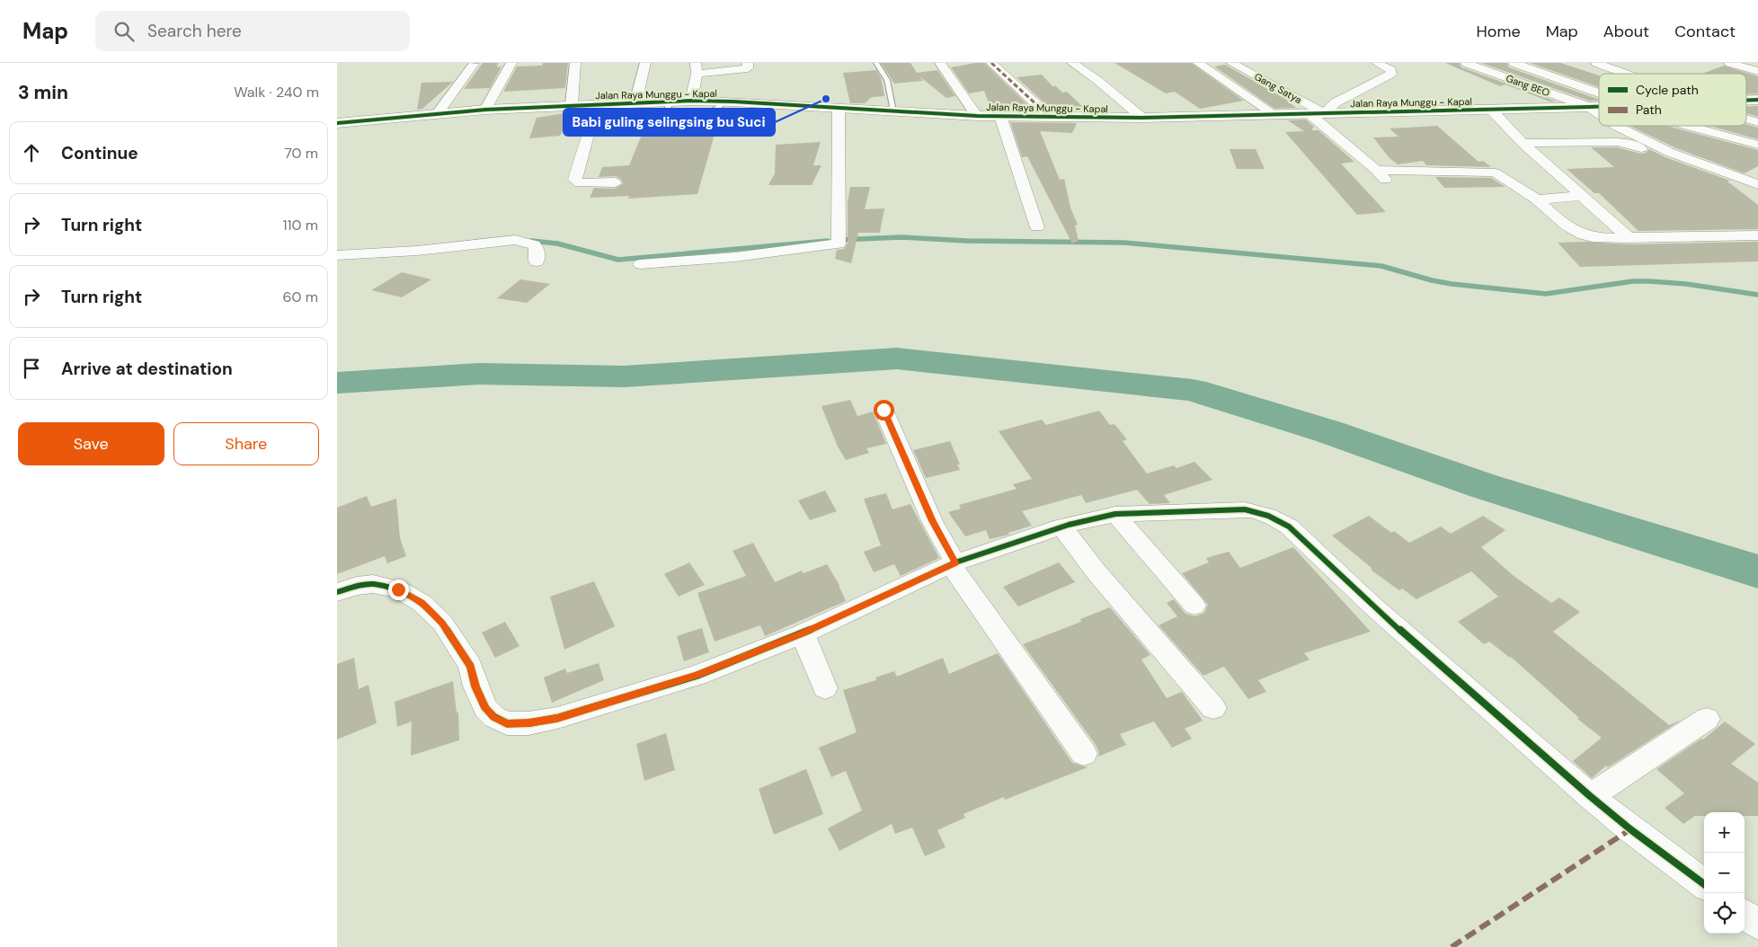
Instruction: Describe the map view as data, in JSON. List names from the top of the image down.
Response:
{
  "streets": {
    "street": ["Gang BEO", "Gang Satya", "Jalan Raya Munggu - Kapal"]
  },
  "crossings": [
    ["Gang BEO", "Jalan Raya Munggu - Kapal"],
    ["Gang Satya", "Jalan Raya Munggu - Kapal"]
  ],
  "places": ["Babi guling selingsing bu Suci"],
  "legend": ["Cycle path", "Path"],
  "page": {
    "header": "Map",
    "search": "Search here",
    "nav": [
      "Home",
      "Map",
      "About",
      "Contact"
    ],
    "heading": ["3 min", "Walk · 240 m"],
    "list": [
      ["Continue", "70 m"],
      ["Turn right", "110 m"],
      ["Turn right", "60 m"],
      "Arrive at destination"
    ],
    "buttons": ["Save", "Share"],
    "map_buttons": ["+", "−"]
  }
}
